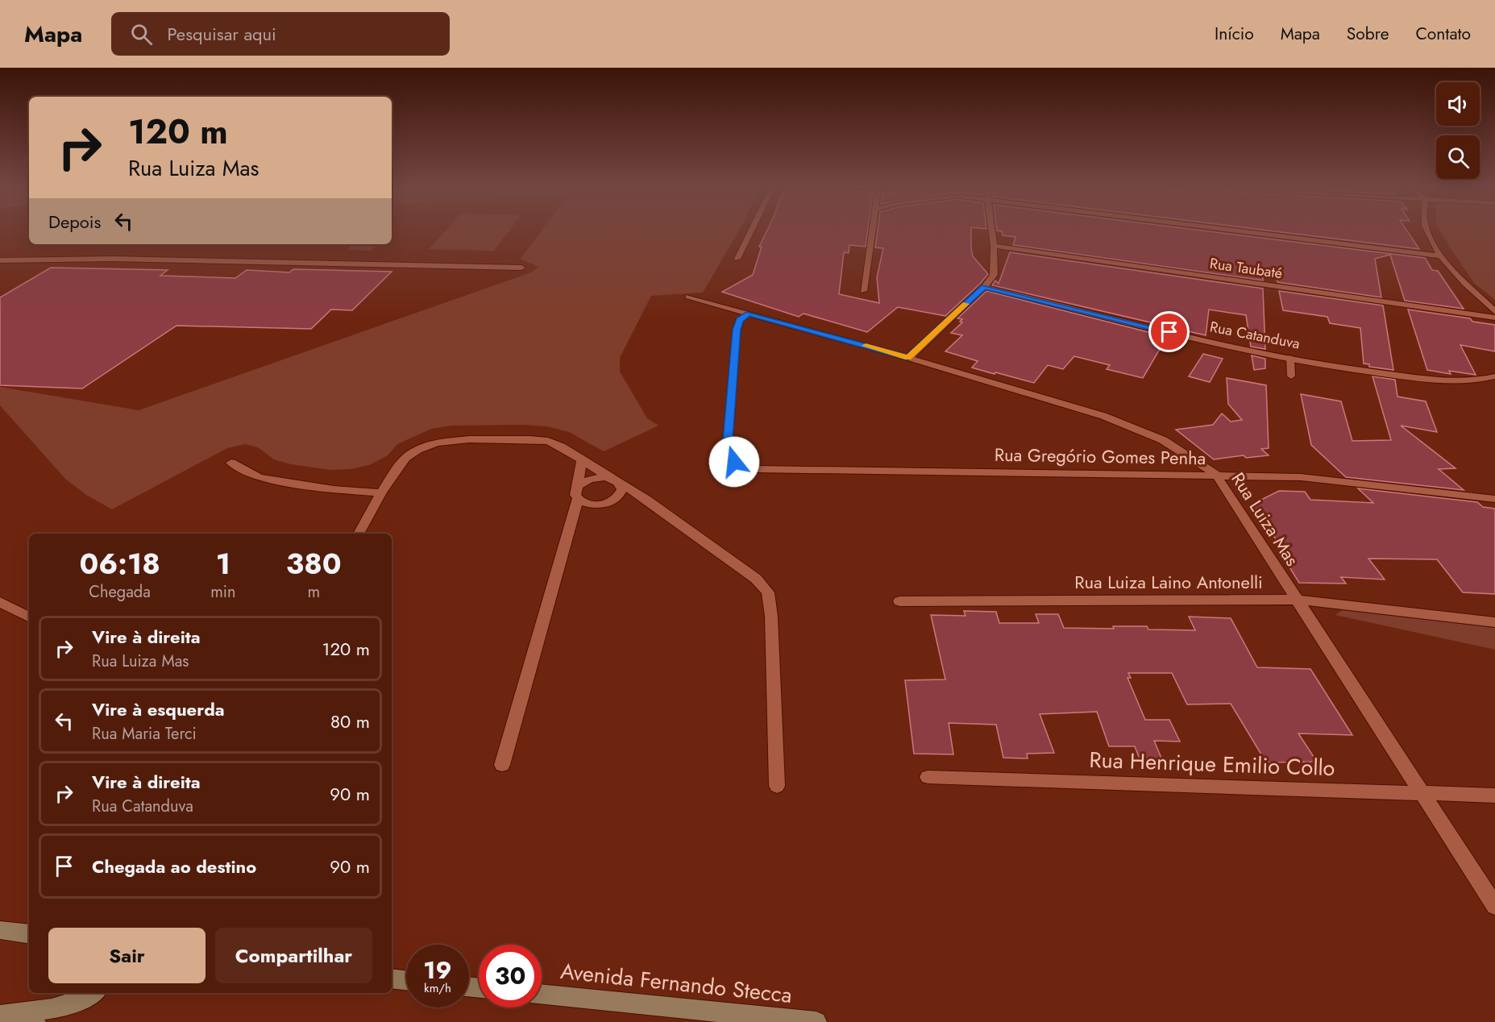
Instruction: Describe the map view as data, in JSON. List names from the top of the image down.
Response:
{
  "streets": {
    "main road": ["Avenida Fernando Stecca"],
    "street": [
      "Rua Taubaté",
      "Rua Catanduva",
      "Rua Gregório Gomes Penha",
      "Rua Luiza Mas",
      "Rua Luiza Laino Antonelli",
      "Rua Henrique Emilio Collo"
    ]
  },
  "crossings": [
    ["Rua Gregório Gomes Penha", "Rua Luiza Mas"],
    ["Rua Luiza Mas", "Rua Luiza Laino Antonelli"],
    ["Rua Luiza Mas", "Rua Henrique Emilio Collo"]
  ],
  "page": {
    "header": "Mapa",
    "search": "Pesquisar aqui",
    "nav": [
      "Início",
      "Mapa",
      "Sobre",
      "Contato"
    ],
    "turn": ["120 m", "Rua Luiza Mas"],
    "then": "Depois",
    "eta": [
      "06:18",
      "Chegada",
      "1",
      "min",
      "380",
      "m"
    ],
    "list": [
      {
        "name": "Vire à direita",
        "note": "Rua Luiza Mas",
        "value": "120 m"
      },
      {
        "name": "Vire à esquerda",
        "note": "Rua Maria Terci",
        "value": "80 m"
      },
      {
        "name": "Vire à direita",
        "note": "Rua Catanduva",
        "value": "90 m"
      },
      {
        "name": "Chegada ao destino",
        "value": "90 m"
      }
    ],
    "buttons": ["Sair", "Compartilhar"],
    "speed": "19 km/h",
    "limit": "30"
  }
}
